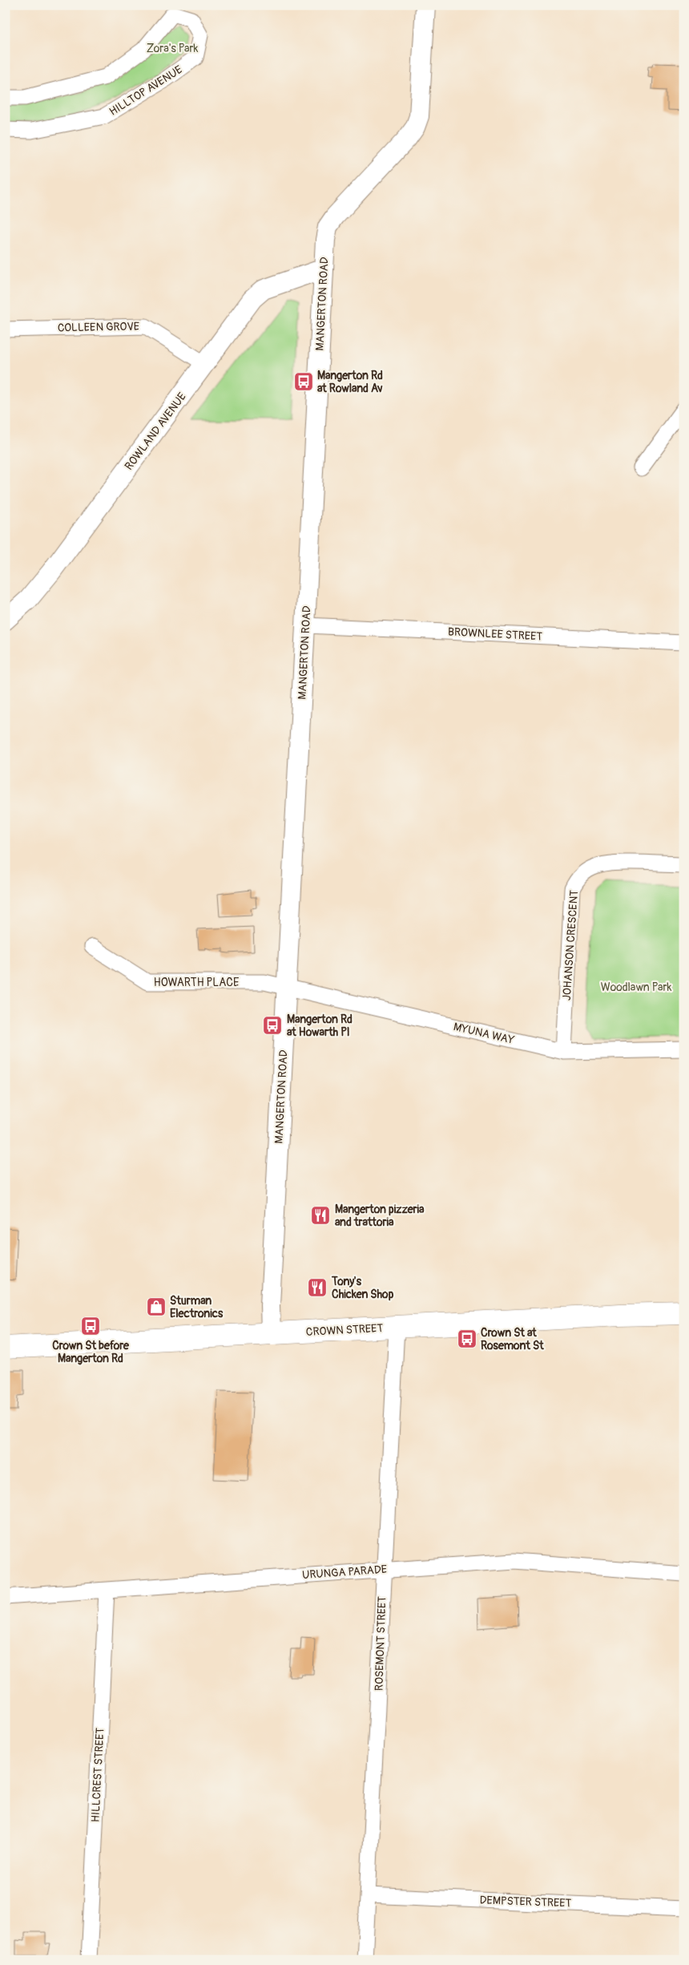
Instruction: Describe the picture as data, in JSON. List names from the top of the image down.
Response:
{
  "streets": {
    "main road": ["CROWN STREET"],
    "street": [
      "HILLTOP AVENUE",
      "MANGERTON ROAD",
      "COLLEEN GROVE",
      "ROWLAND AVENUE",
      "BROWNLEE STREET",
      "JOHANSON CRESCENT",
      "HOWARTH PLACE",
      "MYUNA WAY",
      "URUNGA PARADE",
      "ROSEMONT STREET",
      "HILLCREST STREET",
      "DEMPSTER STREET"
    ]
  },
  "crossings": [
    ["MANGERTON ROAD", "ROWLAND AVENUE"],
    ["MANGERTON ROAD", "BROWNLEE STREET"],
    ["MANGERTON ROAD", "HOWARTH PLACE"],
    ["MANGERTON ROAD", "MYUNA WAY"],
    ["MANGERTON ROAD", "CROWN STREET"],
    ["COLLEEN GROVE", "ROWLAND AVENUE"],
    ["JOHANSON CRESCENT", "MYUNA WAY"],
    ["HOWARTH PLACE", "MYUNA WAY"],
    ["CROWN STREET", "ROSEMONT STREET"],
    ["URUNGA PARADE", "ROSEMONT STREET"],
    ["URUNGA PARADE", "HILLCREST STREET"],
    ["ROSEMONT STREET", "DEMPSTER STREET"]
  ],
  "parks": ["Zora's Park", "Woodlawn Park"],
  "places": {
    "bus stop": [
      "Mangerton Rd at Rowland Av",
      "Mangerton Rd at Howarth Pl",
      "Crown St before Mangerton Rd",
      "Crown St at Rosemont St"
    ],
    "restaurant": ["Mangerton pizzeria and trattoria", "Tony's Chicken Shop"],
    "shop": ["Sturman Electronics"]
  }
}
